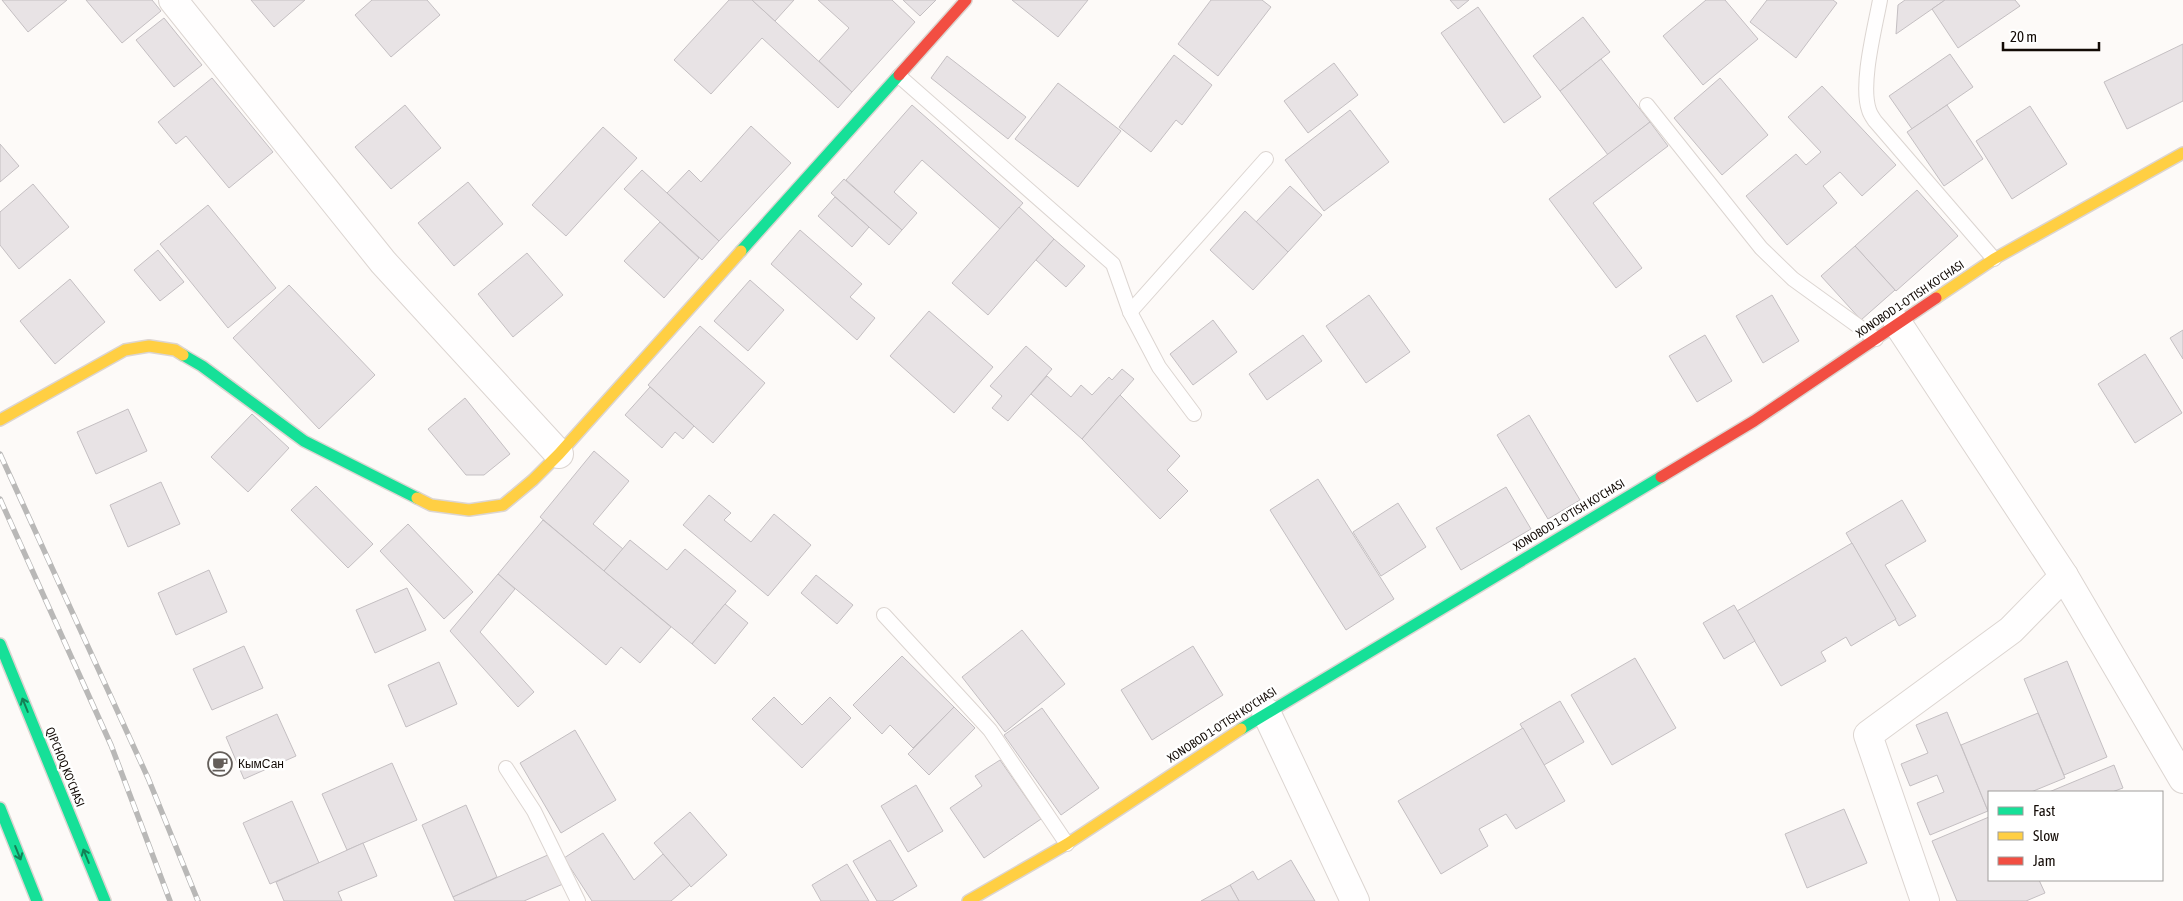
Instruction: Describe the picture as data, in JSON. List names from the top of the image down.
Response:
{
  "streets": {
    "street": ["XONOBOD 1-O'TISH KO'CHASI", "QIPCHOQ KO'CHASI"]
  },
  "places": {
    "cafe": ["КымСан"]
  },
  "legend": ["Fast", "Slow", "Jam"],
  "scale_bar": "20 m"
}
